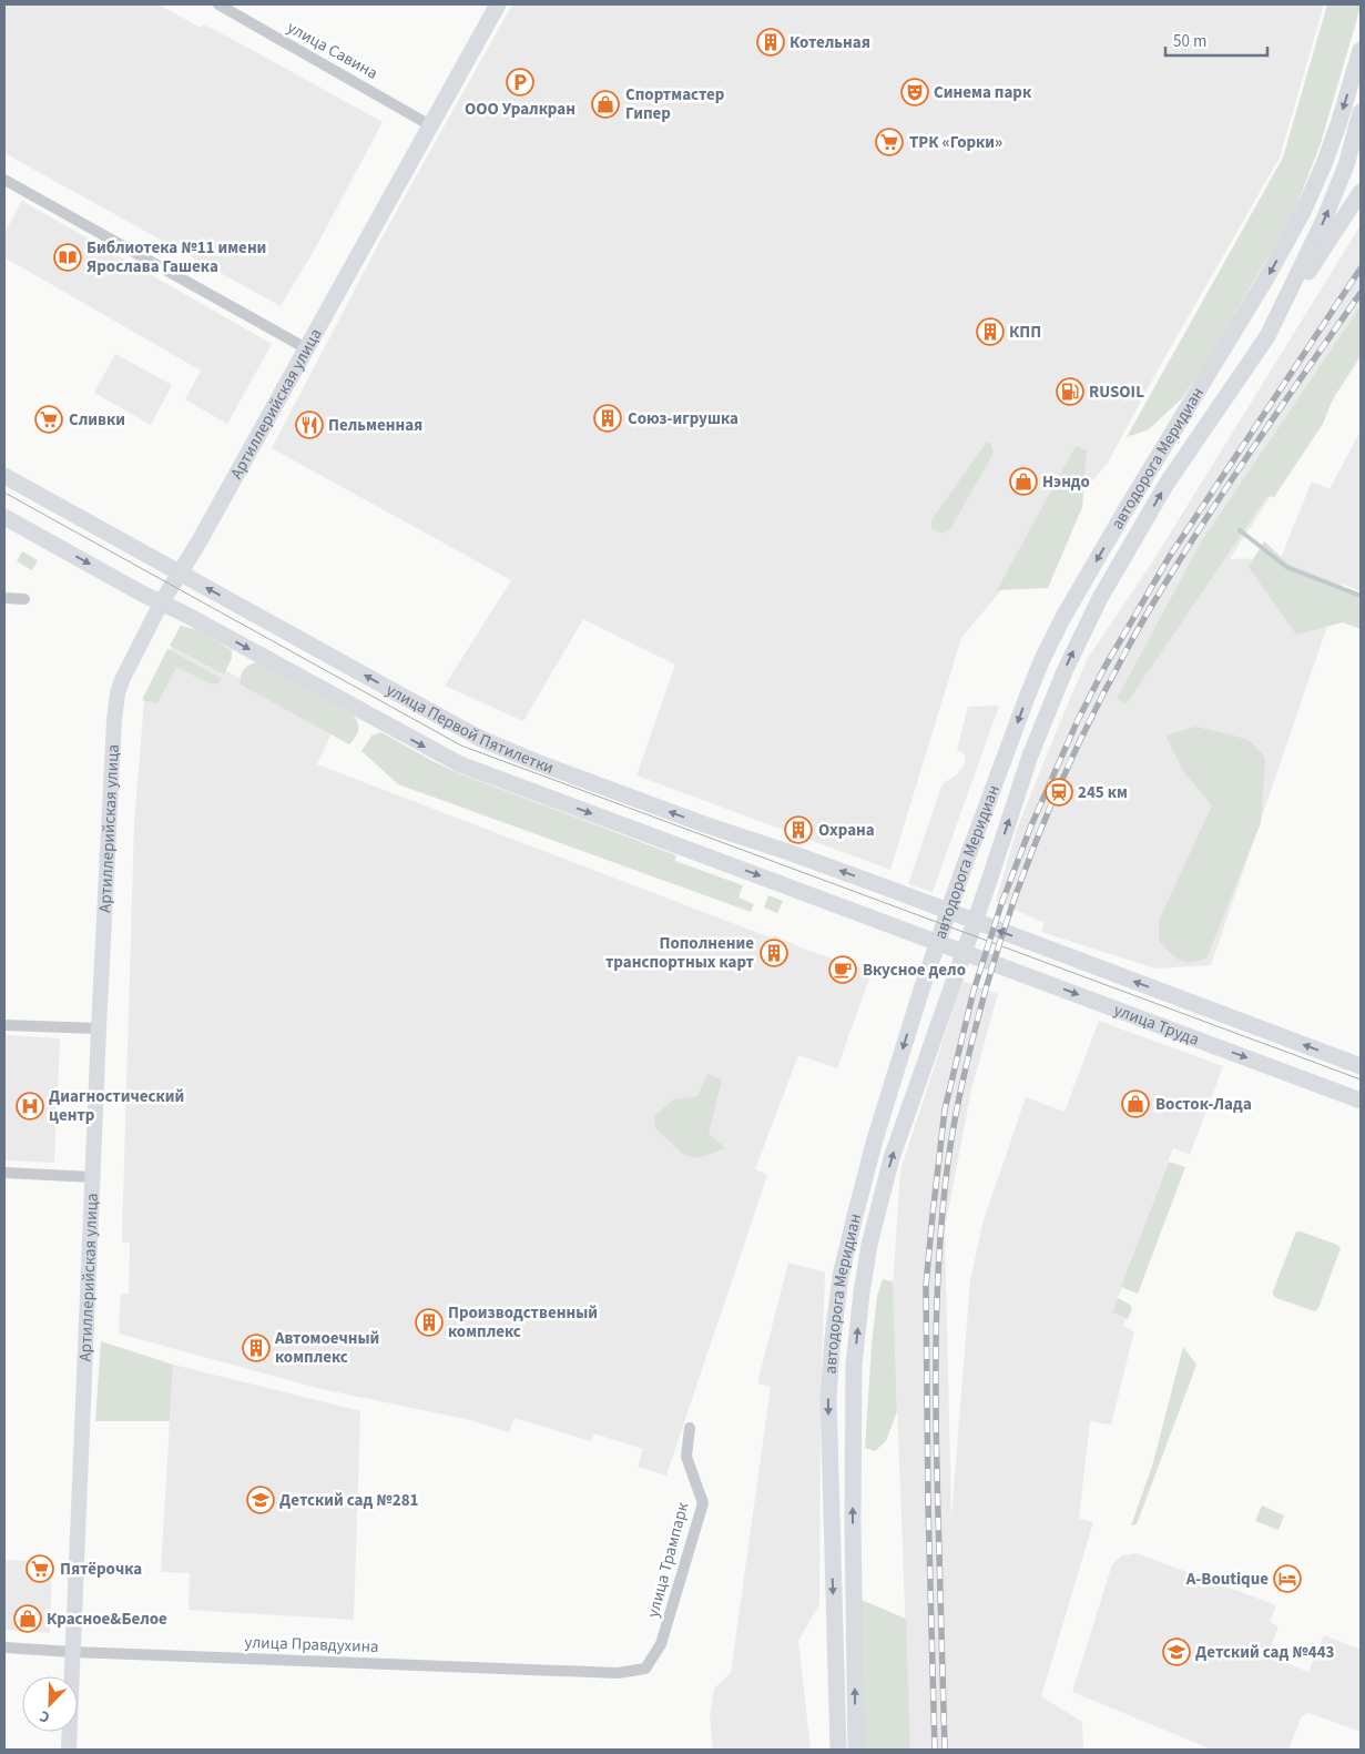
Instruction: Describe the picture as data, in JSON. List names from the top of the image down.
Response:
{
  "streets": {
    "main road": [
      "Артиллерийская улица",
      "автодорога Меридиан",
      "улица Первой Пятилетки",
      "улица Труда"
    ],
    "street": ["улица Савина", "улица Трампарк", "улица Правдухина"]
  },
  "crossings": [
    ["улица Савина", "Артиллерийская улица"],
    ["Артиллерийская улица", "улица Первой Пятилетки"],
    ["Артиллерийская улица", "улица Правдухина"],
    ["улица Первой Пятилетки", "улица Труда"],
    ["улица Трампарк", "улица Правдухина"]
  ],
  "places": {
    "building": [
      "Котельная",
      "КПП",
      "Союз-игрушка",
      "Охрана",
      "Пополнение транспортных карт",
      "Производственный комплекс",
      "Автомоечный комплекс"
    ],
    "parking": ["ООО Уралкран"],
    "theatre": ["Синема парк"],
    "shop": [
      "Спортмастер Гипер",
      "Нэндо",
      "Восток-Лада",
      "Красное&Белое"
    ],
    "supermarket": ["ТРК «Горки»", "Сливки", "Пятёрочка"],
    "library": ["Библиотека №11 имени Ярослава Гашека"],
    "fuel station": ["RUSOIL"],
    "restaurant": ["Пельменная"],
    "station": ["245 км"],
    "cafe": ["Вкусное дело"],
    "hospital": ["Диагностический центр"],
    "school or university": ["Детский сад №281", "Детский сад №443"],
    "hotel": ["A-Boutique"]
  },
  "scale_bar": "50 m",
  "north": "bottom left"
}
